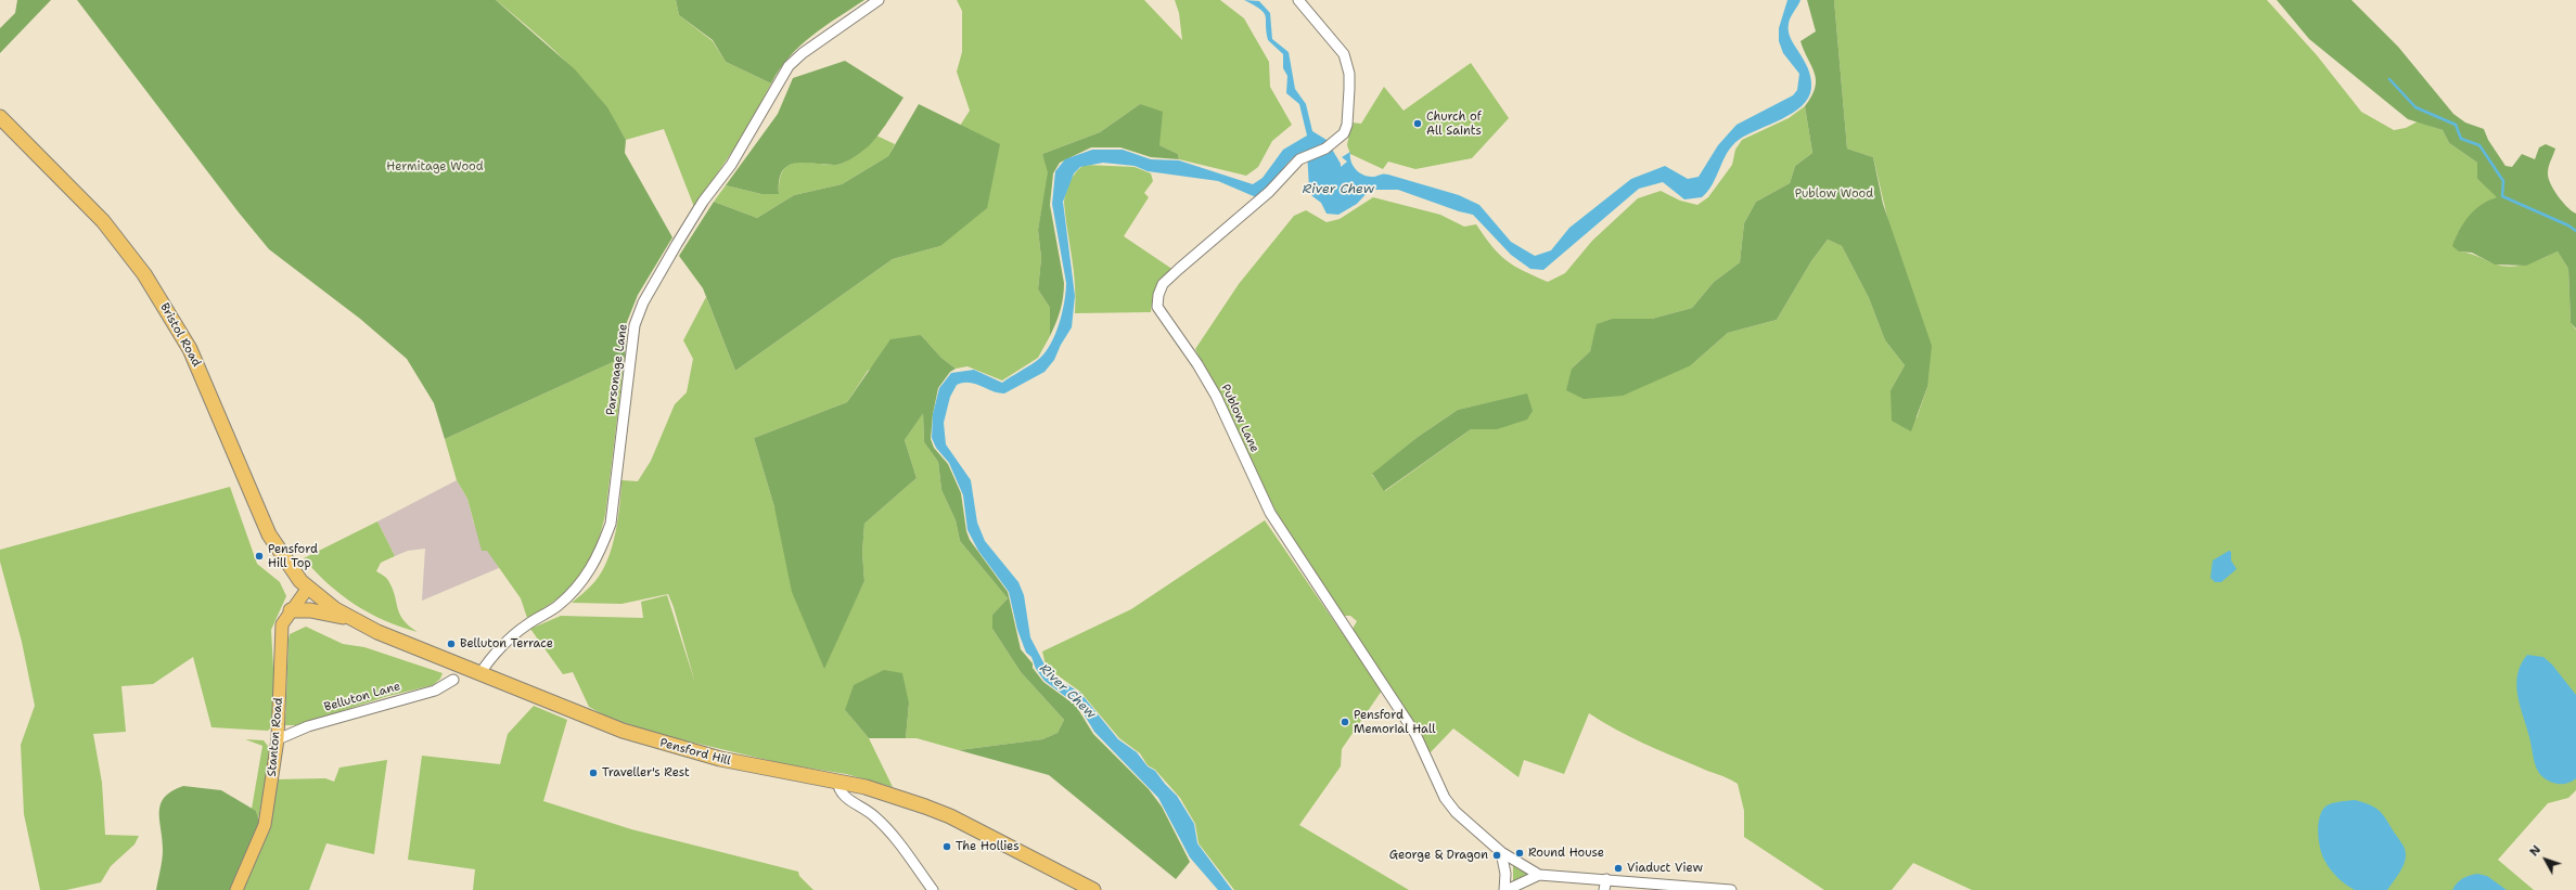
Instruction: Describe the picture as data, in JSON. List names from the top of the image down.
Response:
{
  "streets": {
    "highway": ["Bristol Road", "Pensford Hill"],
    "main road": ["Stanton Road"],
    "street": ["Parsonage Lane", "Publow Lane", "Belluton Lane"]
  },
  "crossings": [
    ["Bristol Road", "Stanton Road"],
    ["Bristol Road", "Pensford Hill"],
    ["Parsonage Lane", "Pensford Hill"],
    ["Belluton Lane", "Stanton Road"],
    ["Stanton Road", "Pensford Hill"]
  ],
  "water": ["River Chew"],
  "parks": ["Hermitage Wood", "Publow Wood"],
  "places": [
    "Church of All Saints",
    "Pensford Hill Top",
    "Belluton Terrace",
    "Pensford Memorial Hall",
    "Traveller's Rest",
    "The Hollies",
    "Round House",
    "George & Dragon",
    "Viaduct View"
  ],
  "north": "top left"
}
